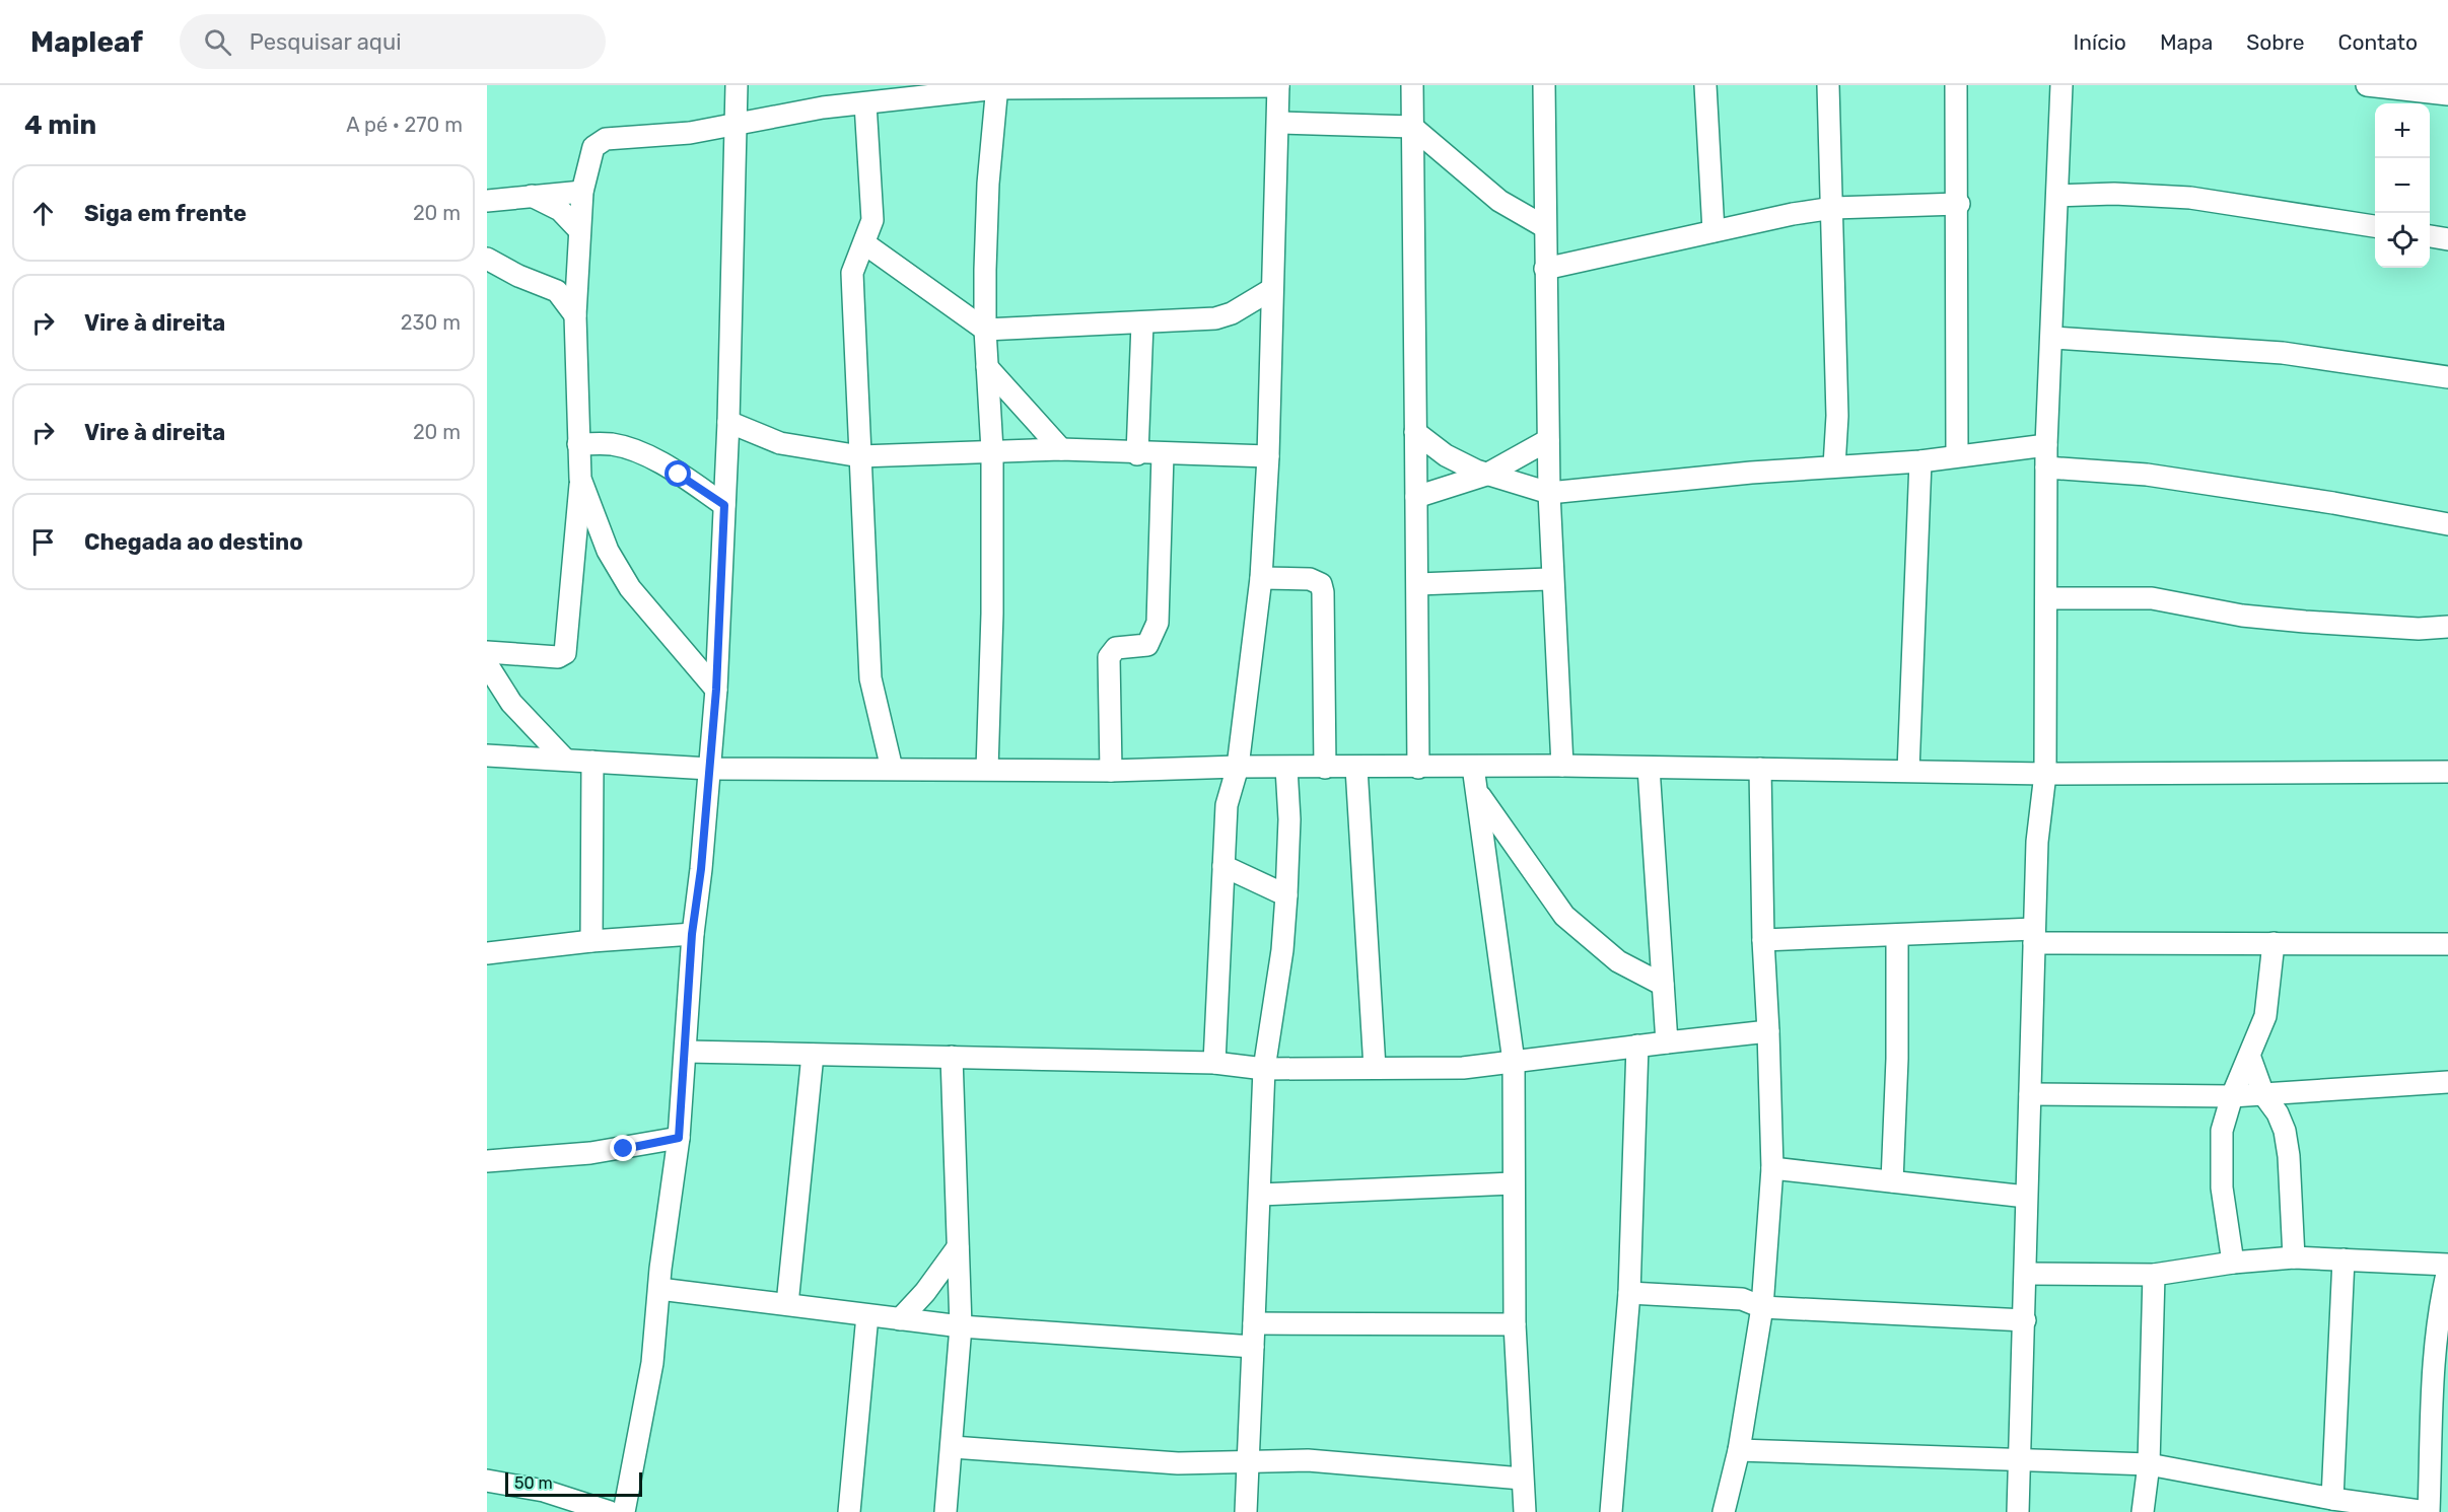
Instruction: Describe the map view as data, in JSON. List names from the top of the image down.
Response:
{
  "scale_bar": "50 m",
  "page": {
    "header": "Mapleaf",
    "search": "Pesquisar aqui",
    "nav": [
      "Início",
      "Mapa",
      "Sobre",
      "Contato"
    ],
    "heading": ["4 min", "A pé · 270 m"],
    "map_buttons": ["+", "−"],
    "list": [
      ["Siga em frente", "20 m"],
      ["Vire à direita", "230 m"],
      ["Vire à direita", "20 m"],
      "Chegada ao destino"
    ],
    "scale": "50 m"
  }
}
